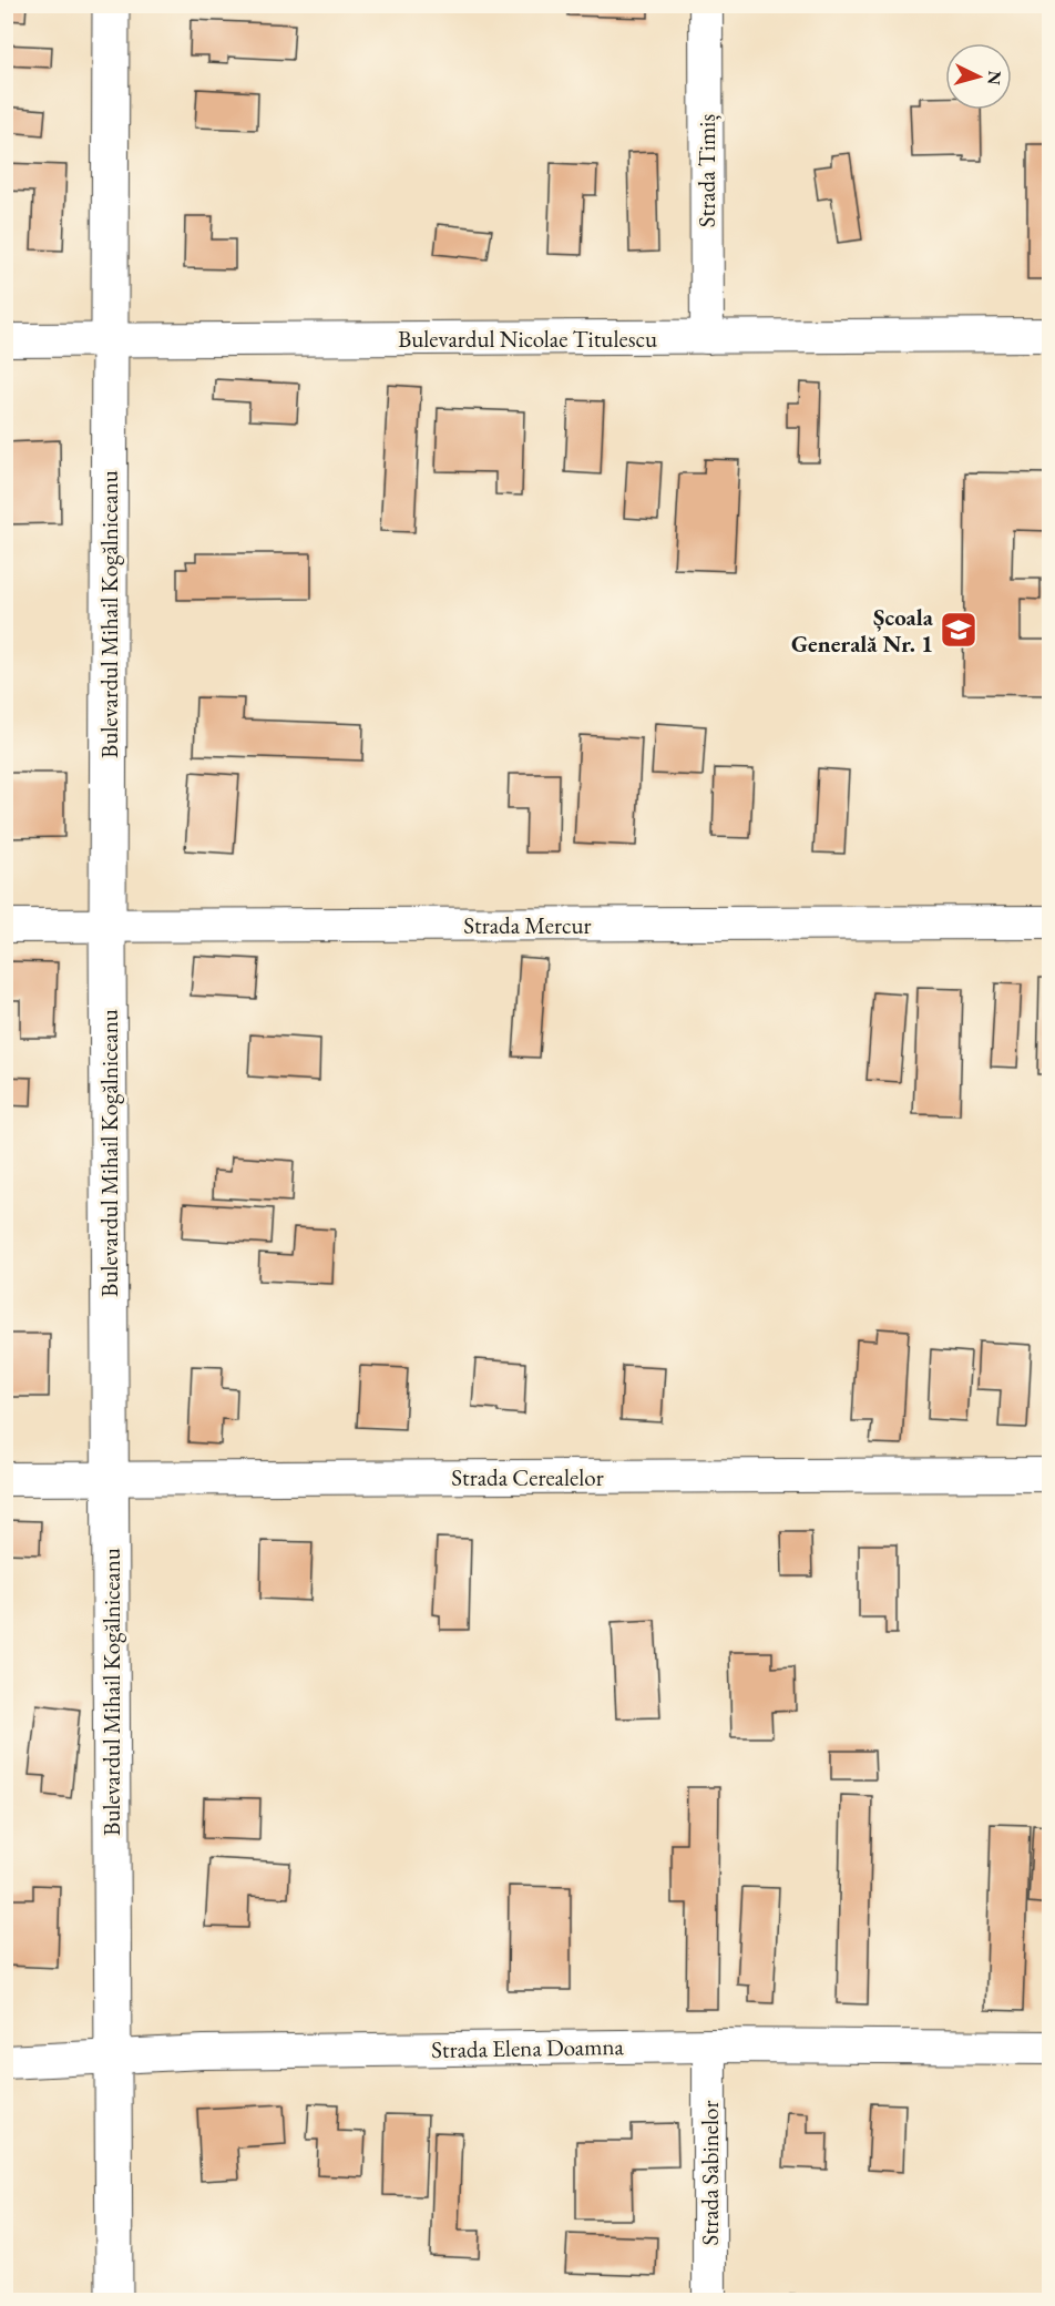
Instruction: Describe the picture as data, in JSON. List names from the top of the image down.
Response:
{
  "streets": {
    "main road": ["Bulevardul Mihail Kogălniceanu"],
    "street": [
      "Strada Timiș",
      "Bulevardul Nicolae Titulescu",
      "Strada Mercur",
      "Strada Cerealelor",
      "Strada Elena Doamna",
      "Strada Sabinelor"
    ]
  },
  "crossings": [
    ["Strada Timiș", "Bulevardul Nicolae Titulescu"],
    ["Bulevardul Nicolae Titulescu", "Bulevardul Mihail Kogălniceanu"],
    ["Bulevardul Mihail Kogălniceanu", "Strada Mercur"],
    ["Bulevardul Mihail Kogălniceanu", "Strada Cerealelor"],
    ["Bulevardul Mihail Kogălniceanu", "Strada Elena Doamna"],
    ["Strada Elena Doamna", "Strada Sabinelor"]
  ],
  "places": {
    "school or university": ["Școala Generală Nr. 1"]
  },
  "north": "right"
}
